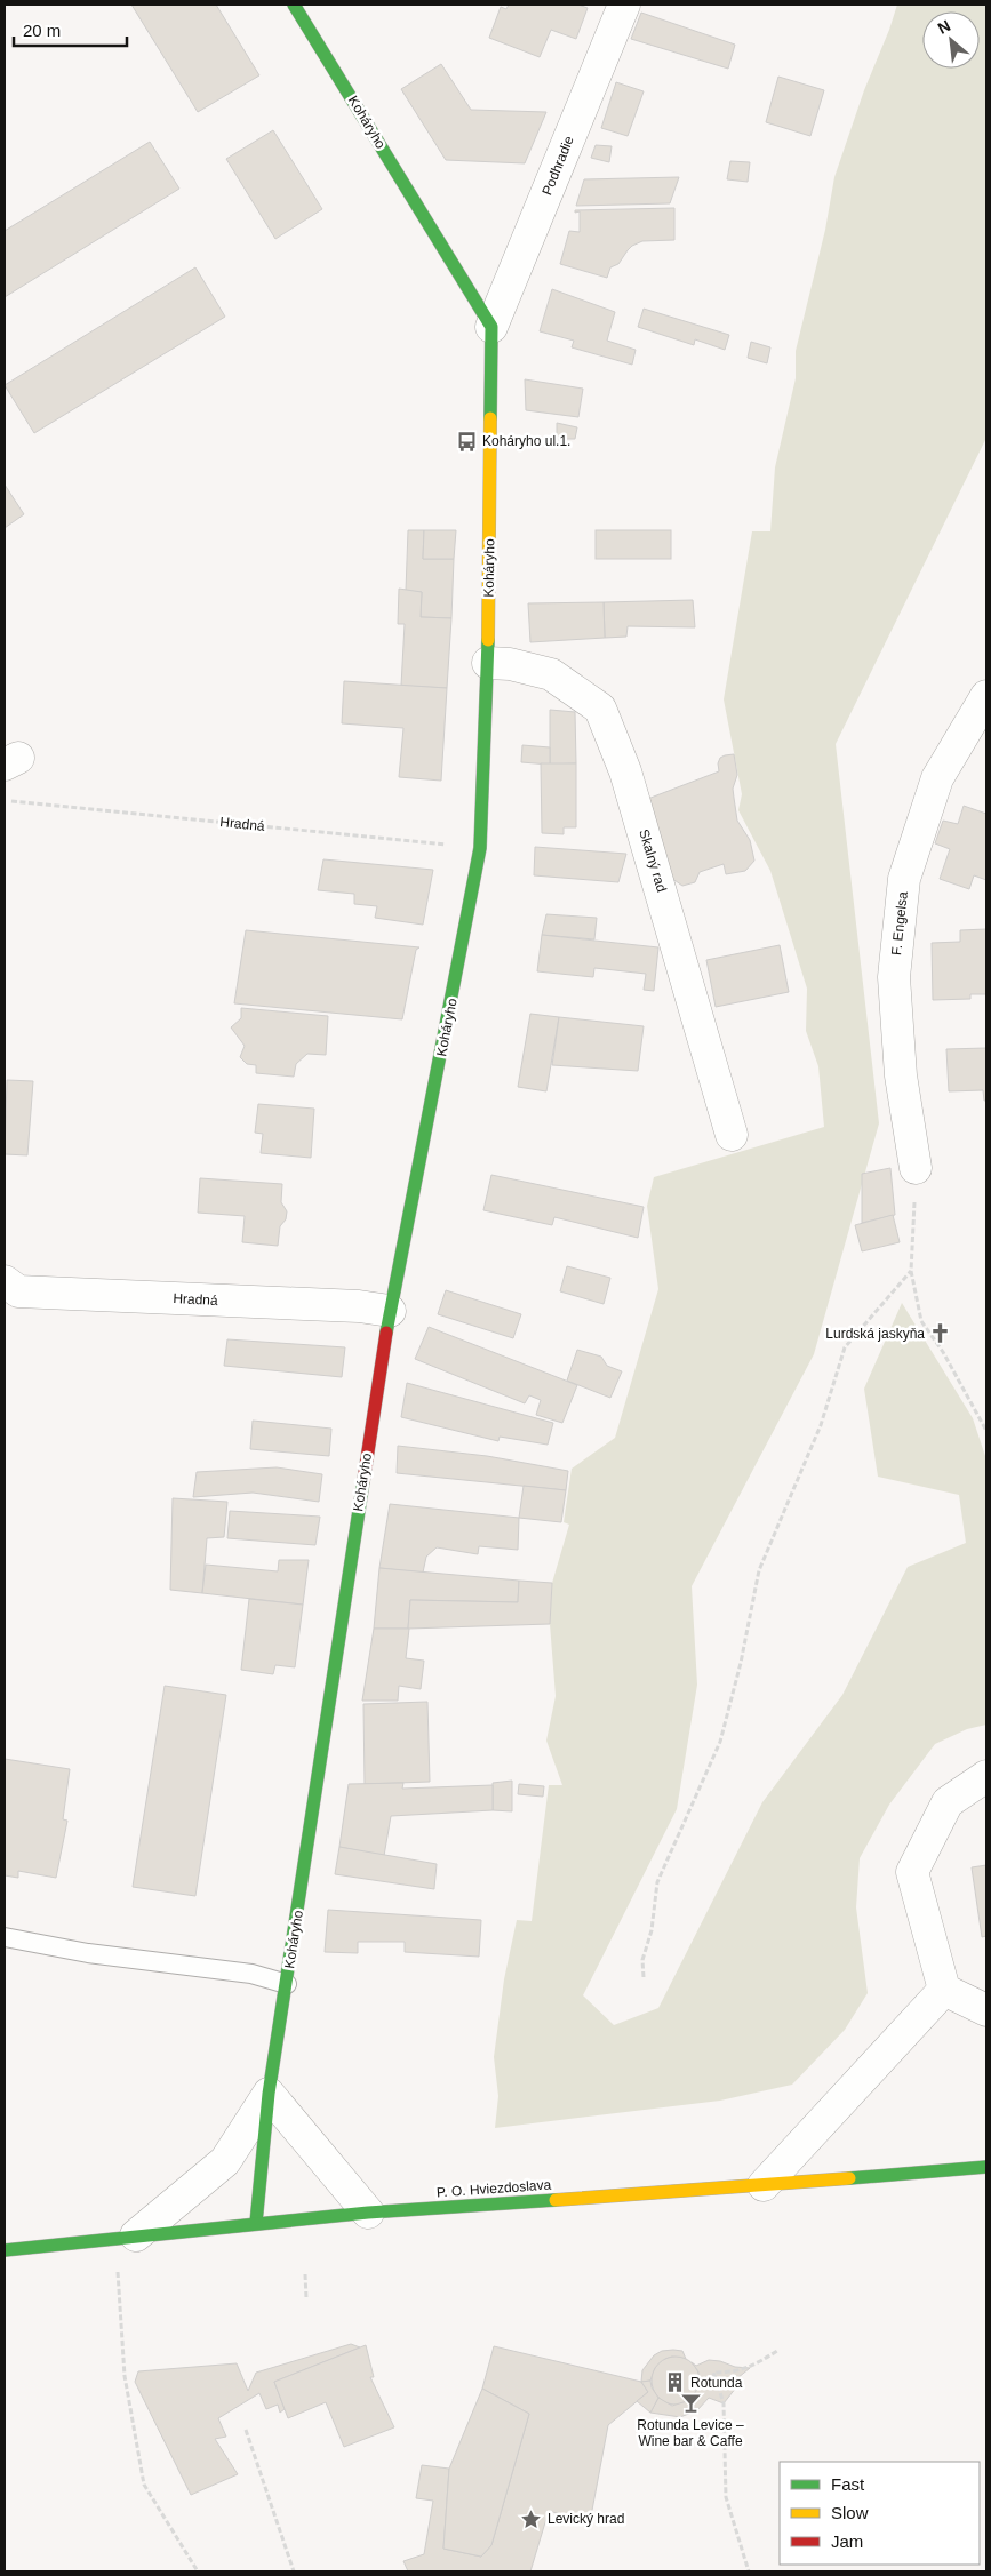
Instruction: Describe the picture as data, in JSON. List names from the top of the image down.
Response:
{
  "streets": {
    "street": [
      "Koháryho",
      "Podhradie",
      "Hradná",
      "Skalný rad",
      "F. Engelsa",
      "P. O. Hviezdoslava"
    ]
  },
  "crossings": [
    ["Koháryho", "Podhradie"],
    ["Koháryho", "Hradná"],
    ["Koháryho", "Skalný rad"],
    ["Koháryho", "P. O. Hviezdoslava"]
  ],
  "places": {
    "bus stop": ["Koháryho ul.1."],
    "church": ["Lurdská jaskyňa"],
    "building": ["Rotunda"],
    "bar": ["Rotunda Levice – Wine bar & Caffe"],
    "place": ["Levický hrad"]
  },
  "legend": ["Fast", "Slow", "Jam"],
  "scale_bar": "20 m",
  "north": "top left"
}
